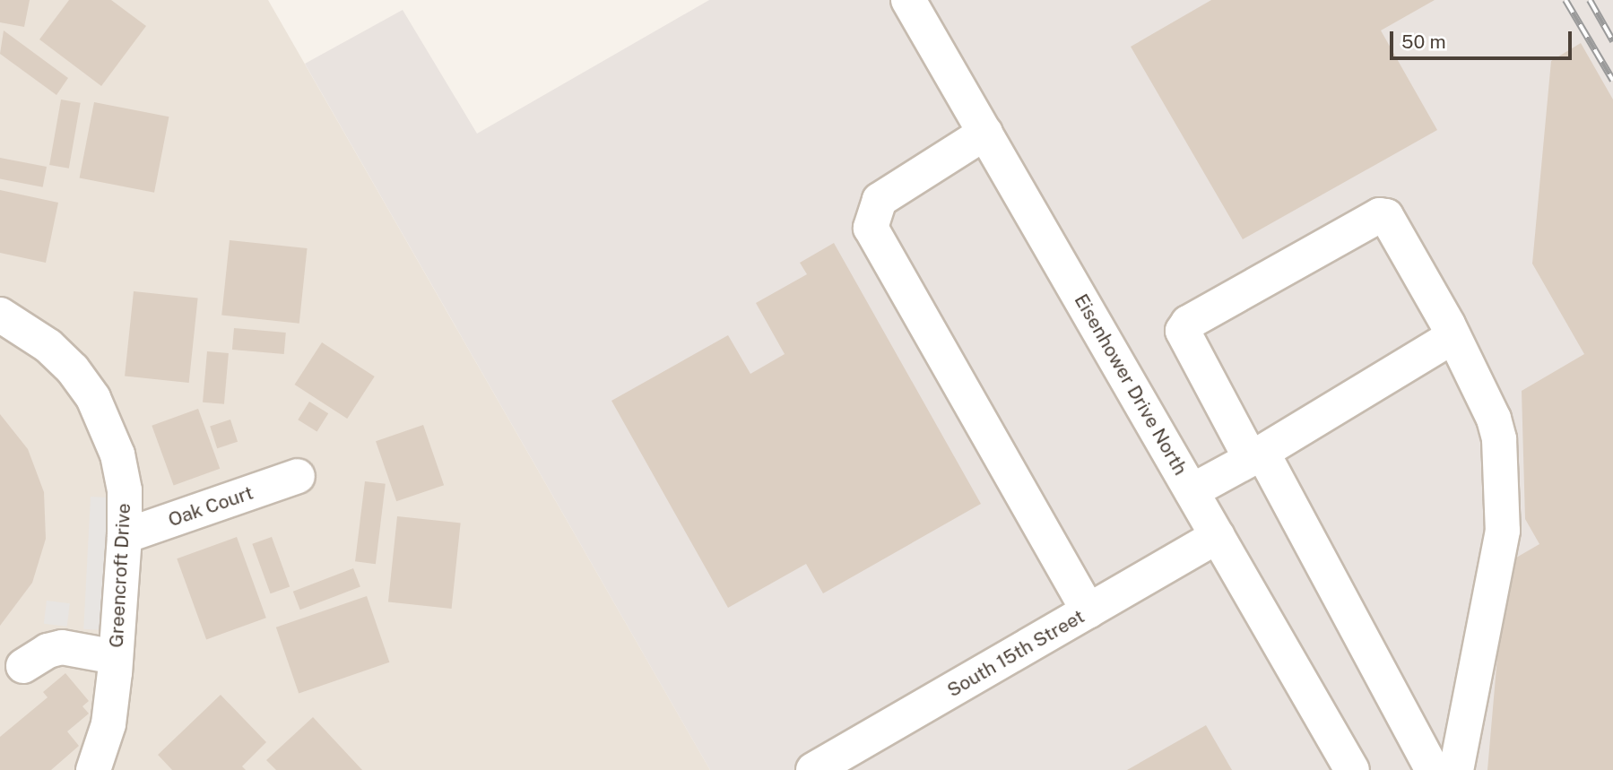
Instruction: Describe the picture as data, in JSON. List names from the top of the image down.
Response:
{
  "streets": {
    "street": [
      "Eisenhower Drive North",
      "Oak Court",
      "Greencroft Drive",
      "South 15th Street"
    ]
  },
  "crossings": [
    ["Eisenhower Drive North", "South 15th Street"],
    ["Oak Court", "Greencroft Drive"]
  ],
  "scale_bar": "50 m"
}
